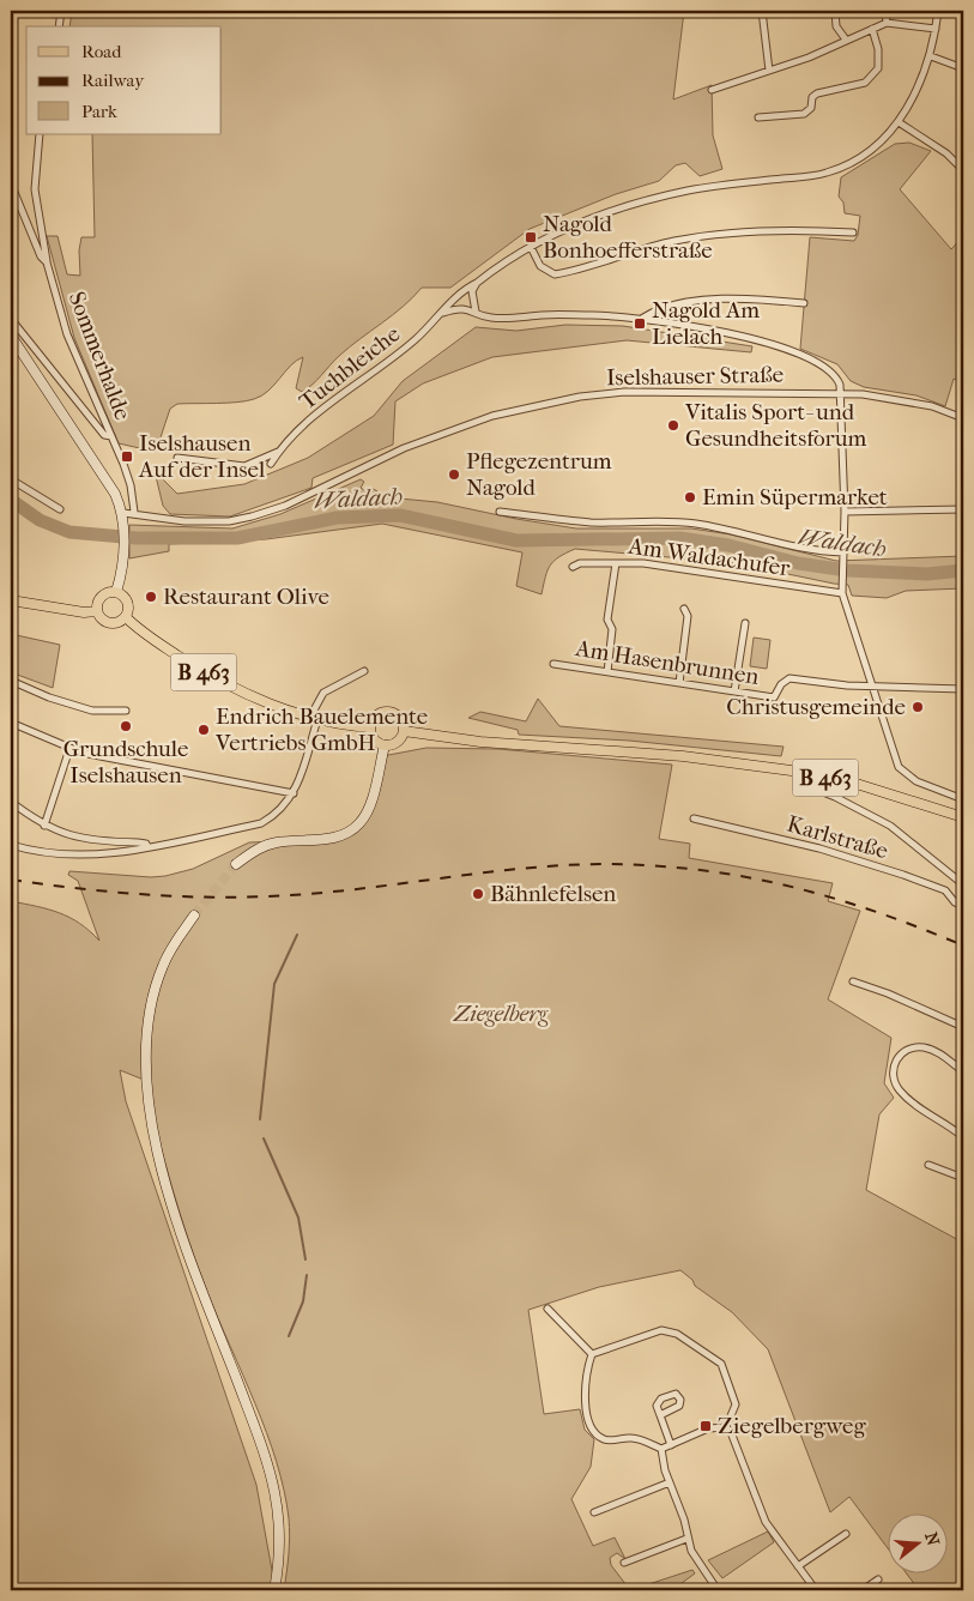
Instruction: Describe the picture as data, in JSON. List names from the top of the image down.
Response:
{
  "streets": {
    "main road": ["B 463"],
    "street": [
      "Sommerhalde",
      "Tuchbleiche",
      "Iselshauser Straße",
      "Am Waldachufer",
      "Am Hasenbrunnen",
      "Karlstraße"
    ]
  },
  "crossings": [
    ["Sommerhalde", "Iselshauser Straße"]
  ],
  "water": ["Waldach"],
  "parks": ["Ziegelberg"],
  "places": {
    "transit": [
      "Nagold Bonhoefferstraße",
      "Nagold Am Lielach",
      "Iselshausen Auf der Insel",
      "Ziegelbergweg"
    ],
    "other": [
      "Vitalis Sport- und Gesundheitsforum",
      "Pflegezentrum Nagold",
      "Emin Süpermarket",
      "Restaurant Olive",
      "Christusgemeinde",
      "Grundschule Iselshausen",
      "Endrich Bauelemente Vertriebs GmbH",
      "Bähnlefelsen"
    ]
  },
  "legend": ["Road", "Railway", "Park"],
  "north": "right"
}
